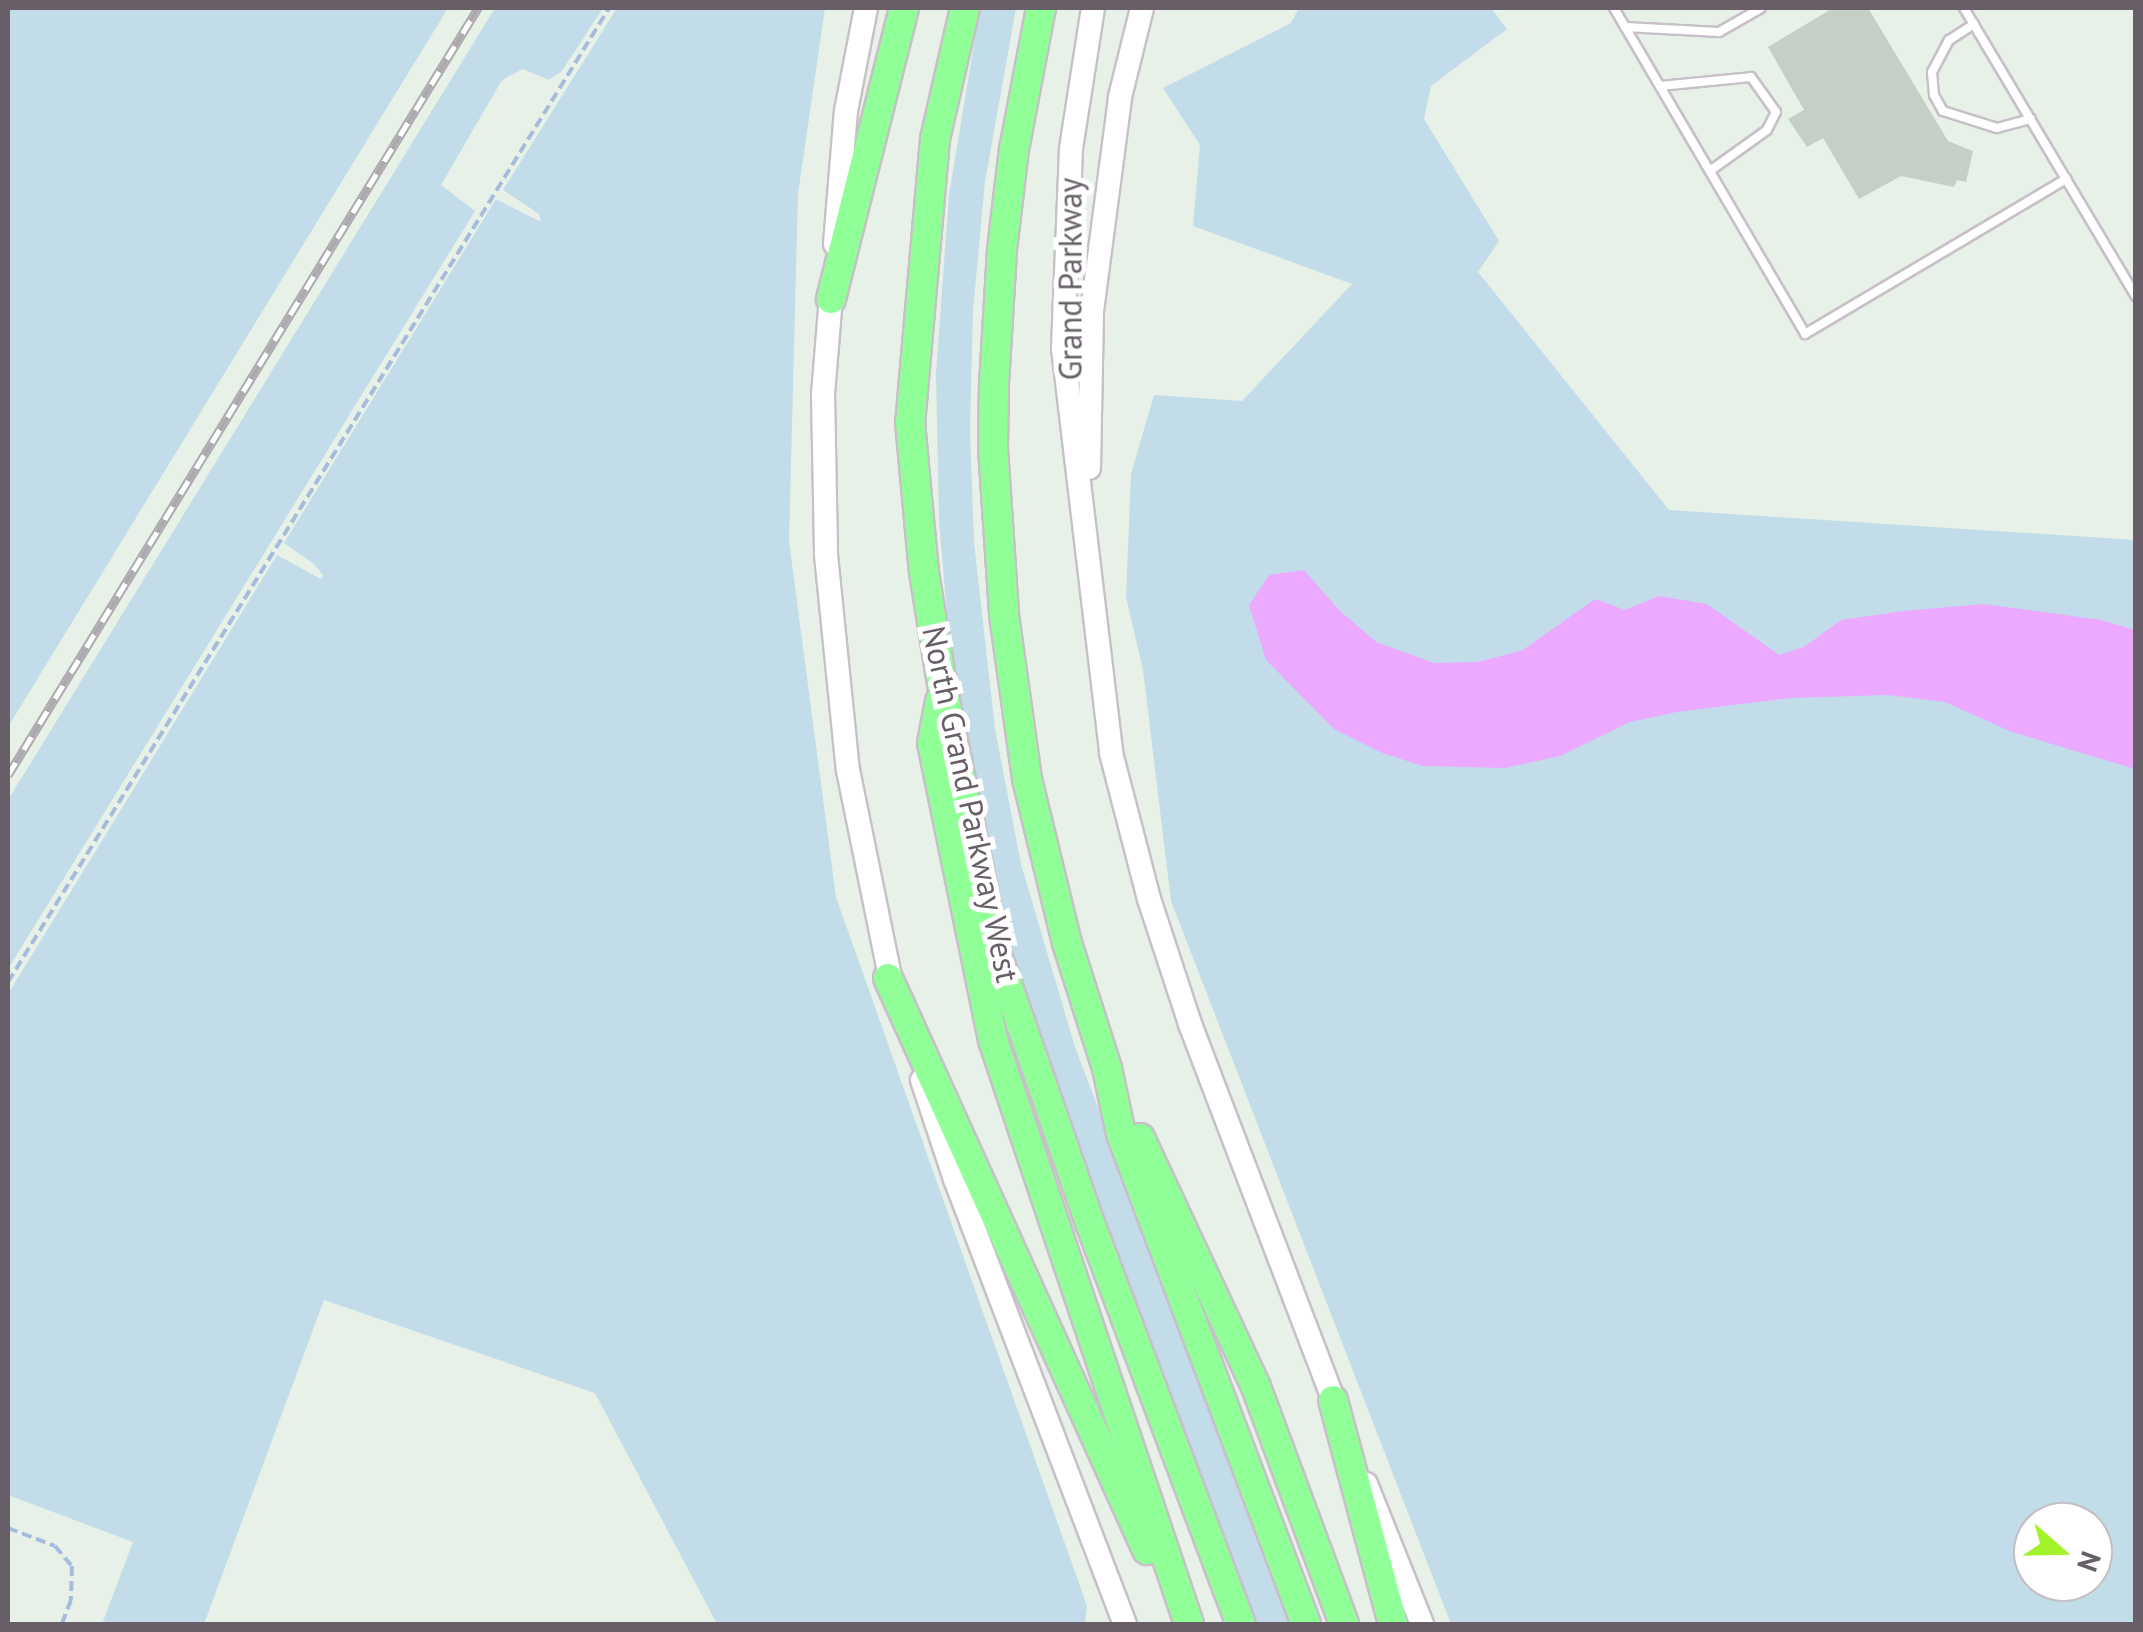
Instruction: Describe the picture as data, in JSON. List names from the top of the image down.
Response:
{
  "streets": {
    "highway": ["North Grand Parkway West"],
    "main road": ["Grand Parkway"]
  },
  "north": "right"
}
